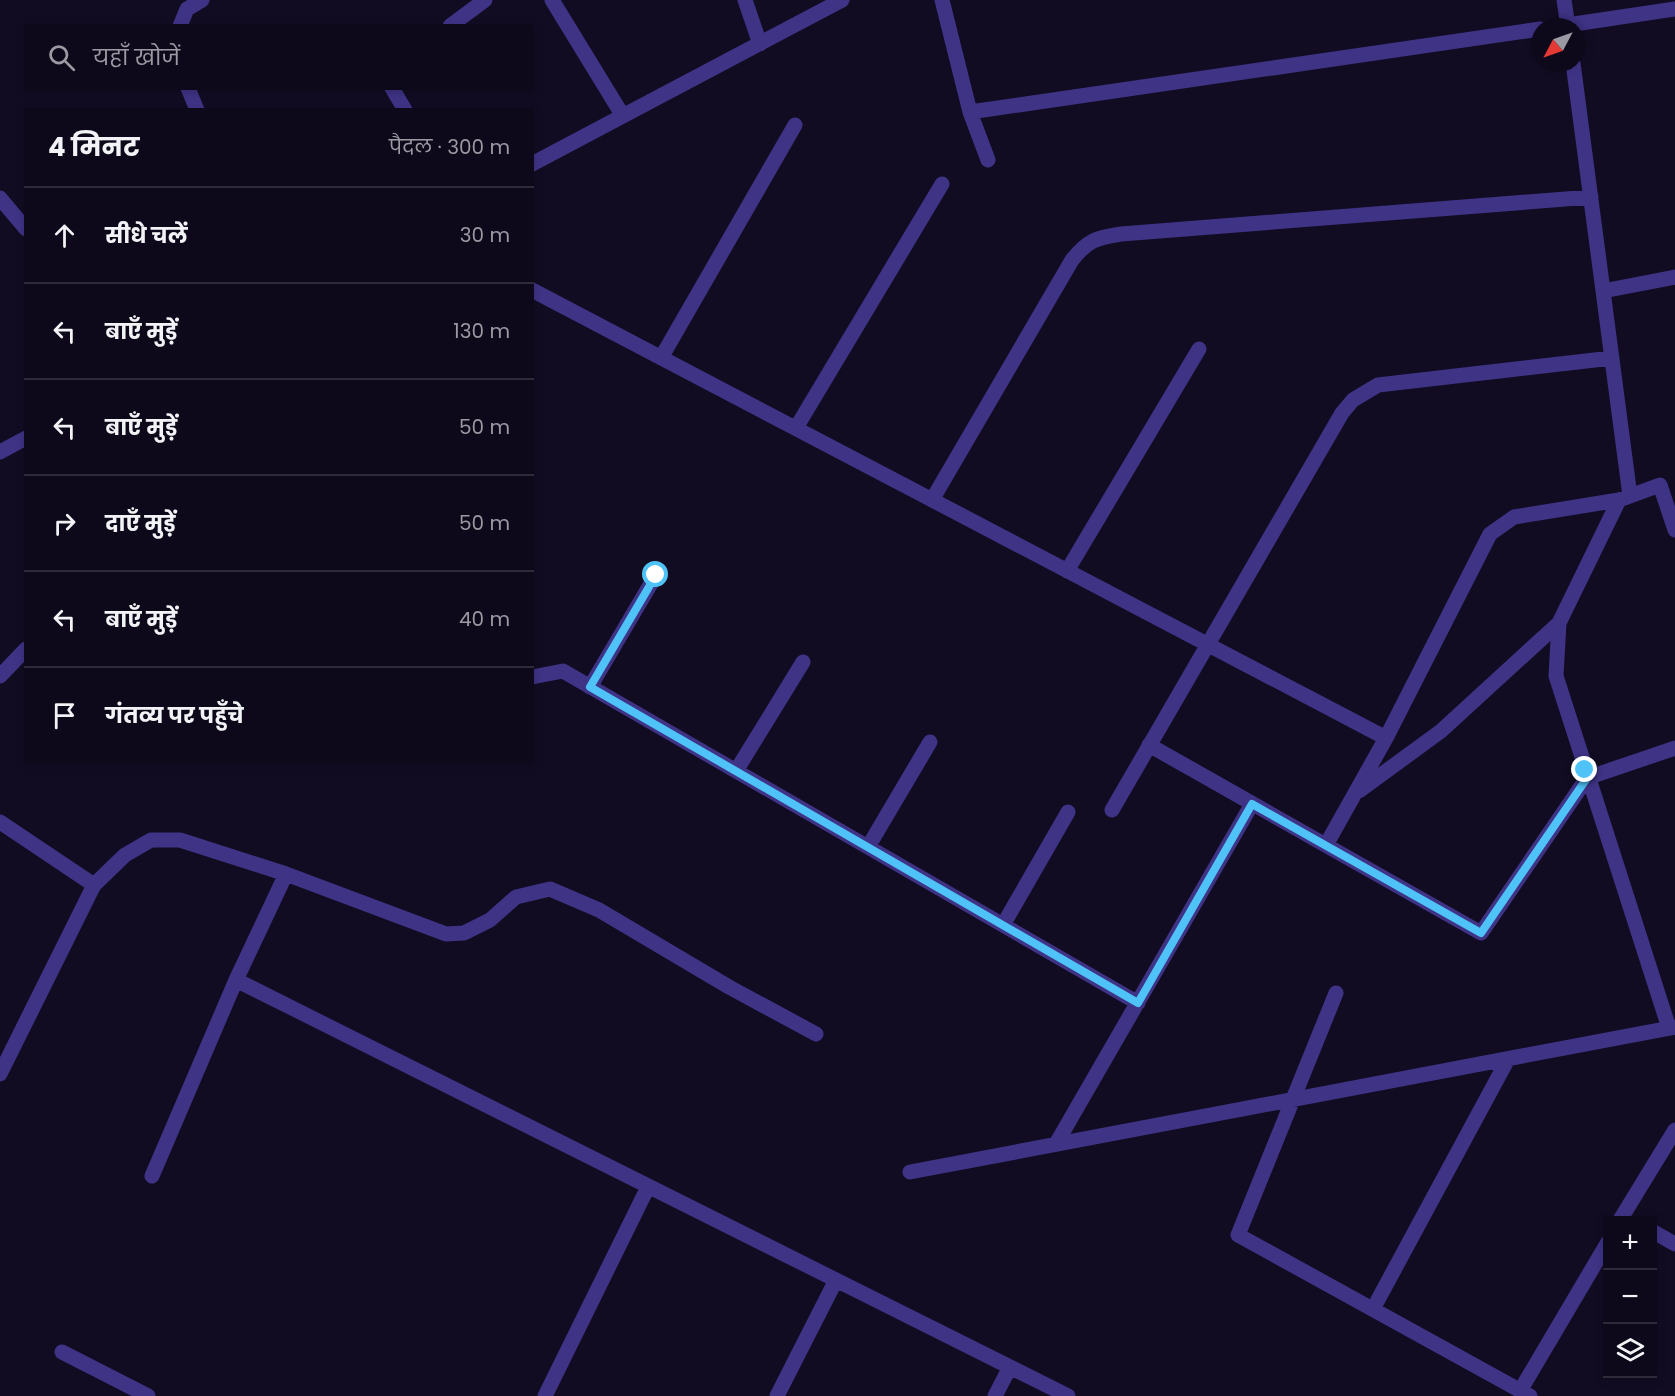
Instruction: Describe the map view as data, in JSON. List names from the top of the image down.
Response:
{
  "north": "bottom left",
  "page": {
    "search": "यहाँ खोजें",
    "heading": ["4 मिनट", "पैदल · 300 m"],
    "list": [
      ["सीधे चलें", "30 m"],
      ["बाएँ मुड़ें", "130 m"],
      ["बाएँ मुड़ें", "50 m"],
      ["दाएँ मुड़ें", "50 m"],
      ["बाएँ मुड़ें", "40 m"],
      "गंतव्य पर पहुँचे"
    ],
    "map_buttons": ["+", "−"]
  }
}
